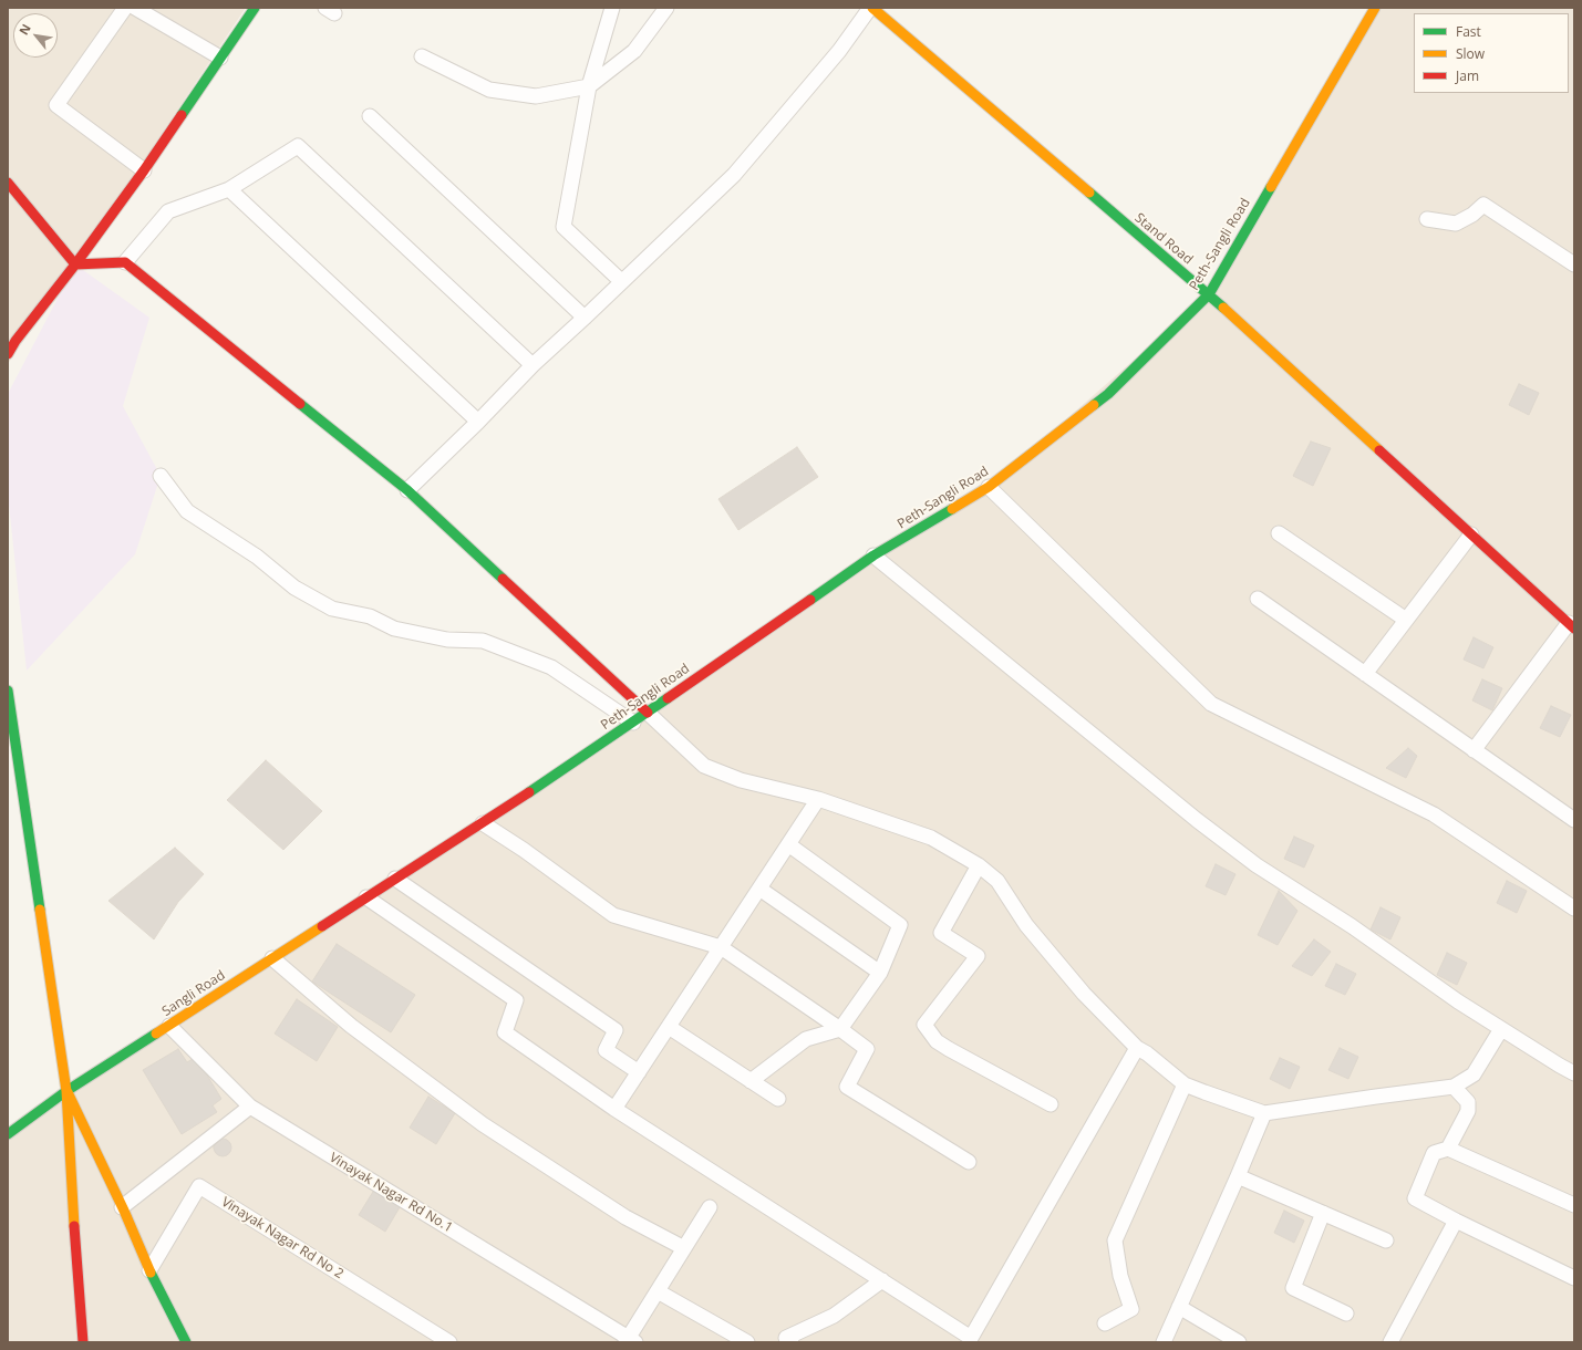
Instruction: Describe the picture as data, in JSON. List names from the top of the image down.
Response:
{
  "streets": {
    "main road": ["Stand Road", "Peth-Sangli Road", "Sangli Road"],
    "street": ["Vinayak Nagar Rd No.1", "Vinayak Nagar Rd No 2"]
  },
  "crossings": [
    ["Stand Road", "Peth-Sangli Road"],
    ["Peth-Sangli Road", "Sangli Road"],
    ["Sangli Road", "Vinayak Nagar Rd No.1"]
  ],
  "legend": ["Fast", "Slow", "Jam"],
  "north": "top left"
}
